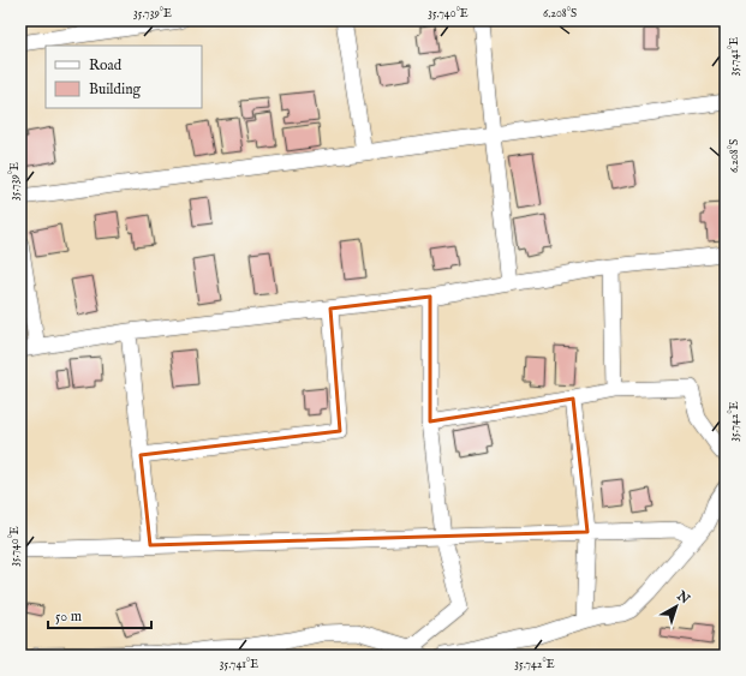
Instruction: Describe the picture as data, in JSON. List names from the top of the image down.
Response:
{
  "legend": ["Road", "Building"],
  "scale_bar": "50 m",
  "north": "top right",
  "coordinates": [
    "35.739°E",
    "35.740°E",
    "6.208°S",
    "35.741°E",
    "35.742°E"
  ]
}
